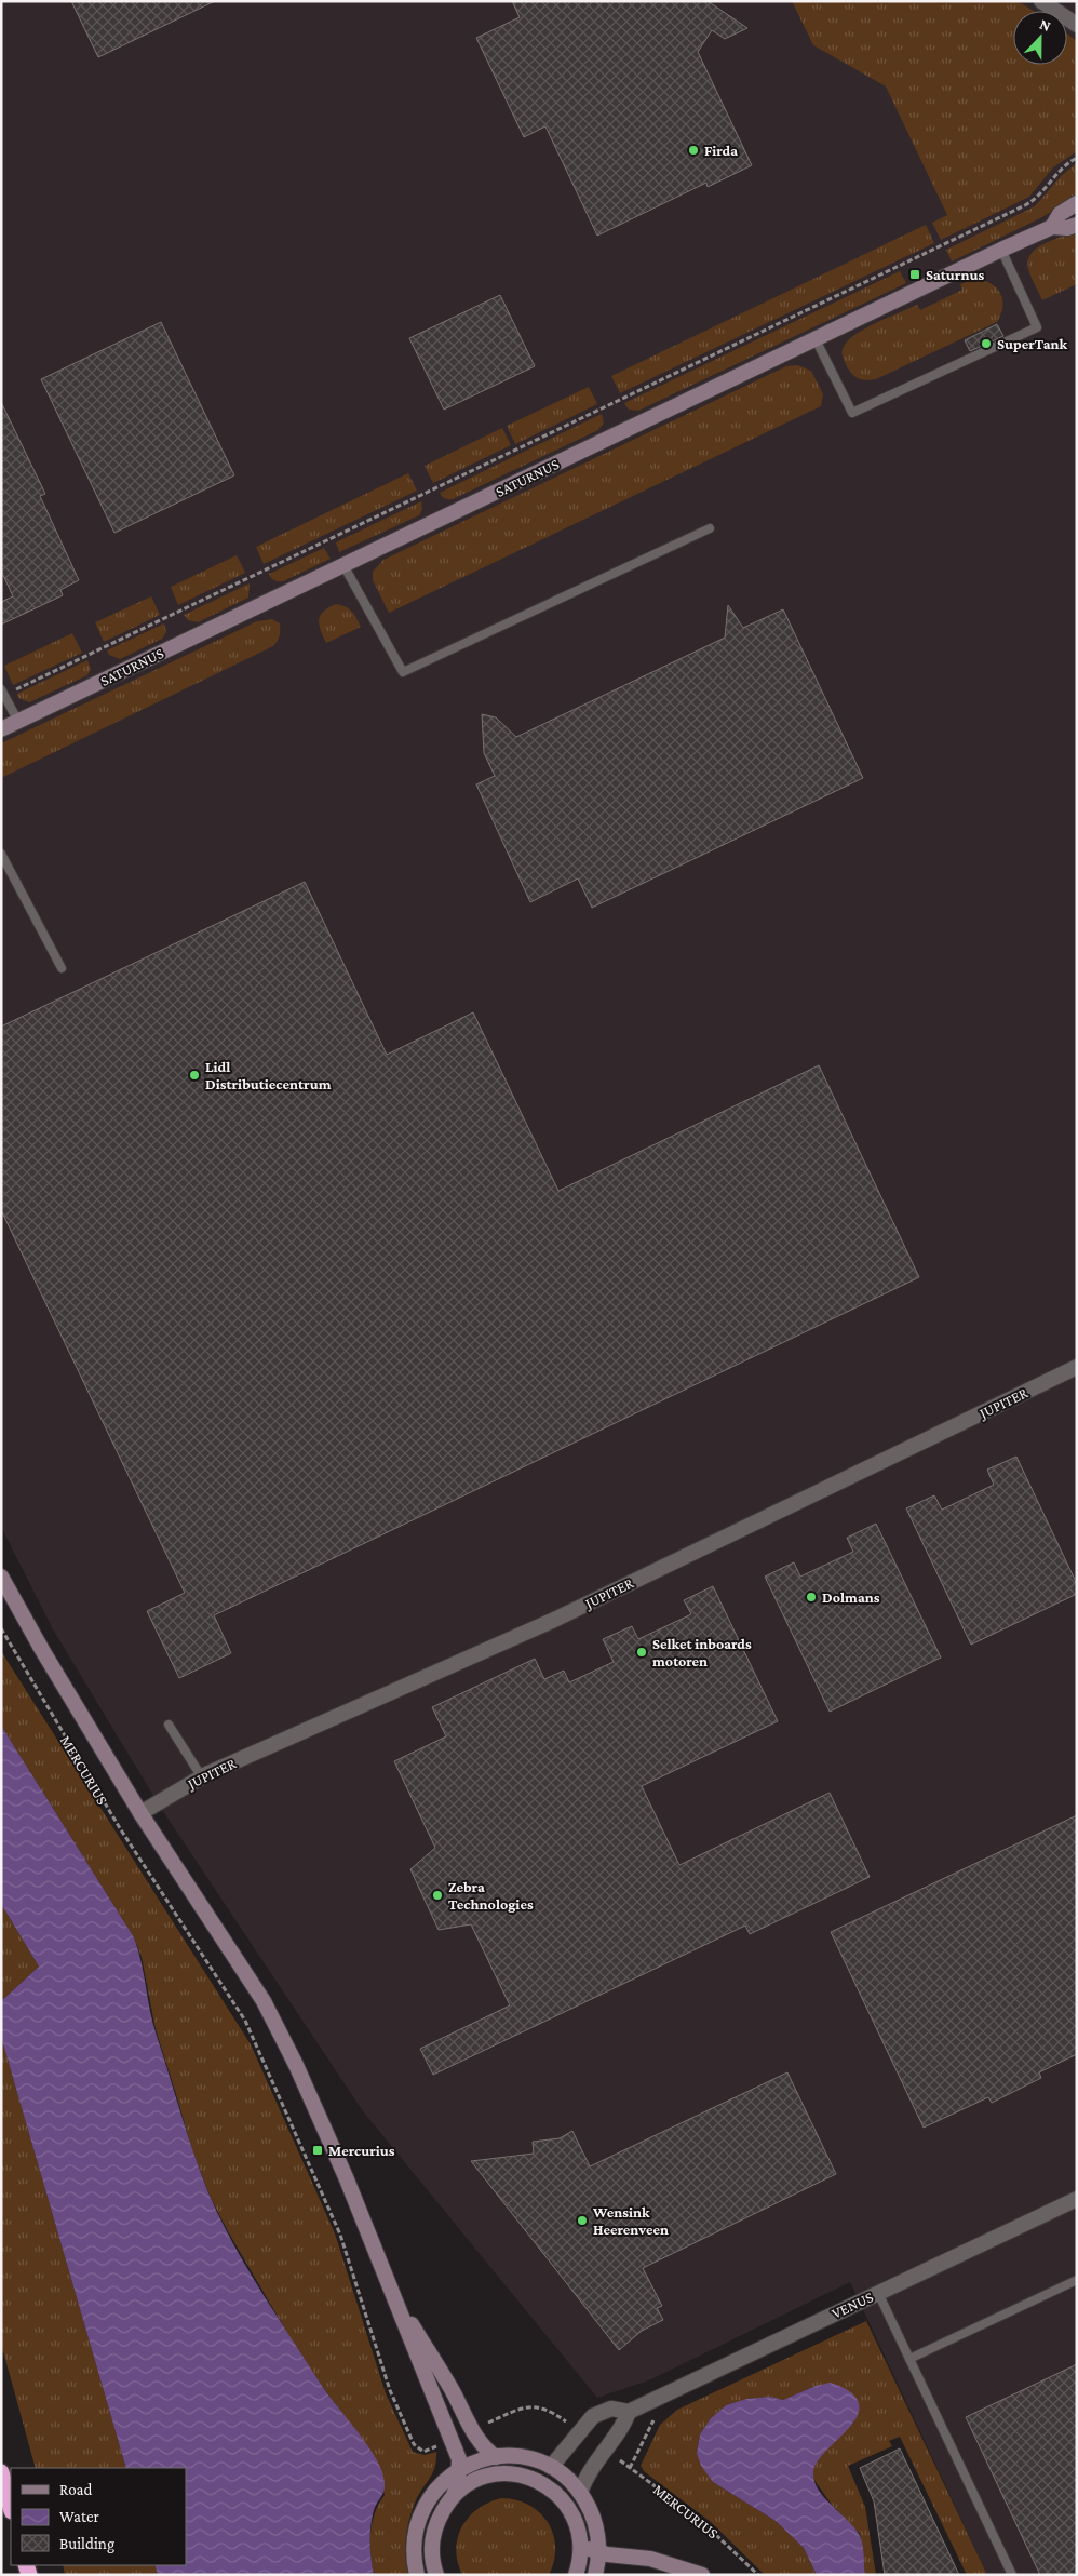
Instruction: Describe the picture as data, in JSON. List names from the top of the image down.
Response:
{
  "streets": {
    "main road": ["SATURNUS", "MERCURIUS"],
    "street": ["JUPITER", "VENUS"]
  },
  "crossings": [
    ["JUPITER", "MERCURIUS"]
  ],
  "places": {
    "other": [
      "Firda",
      "SuperTank",
      "Lidl Distributiecentrum",
      "Dolmans",
      "Selket inboards motoren",
      "Zebra Technologies",
      "Wensink Heerenveen"
    ],
    "transit": ["Saturnus", "Mercurius"]
  },
  "legend": ["Road", "Water", "Building"],
  "north": "top"
}
